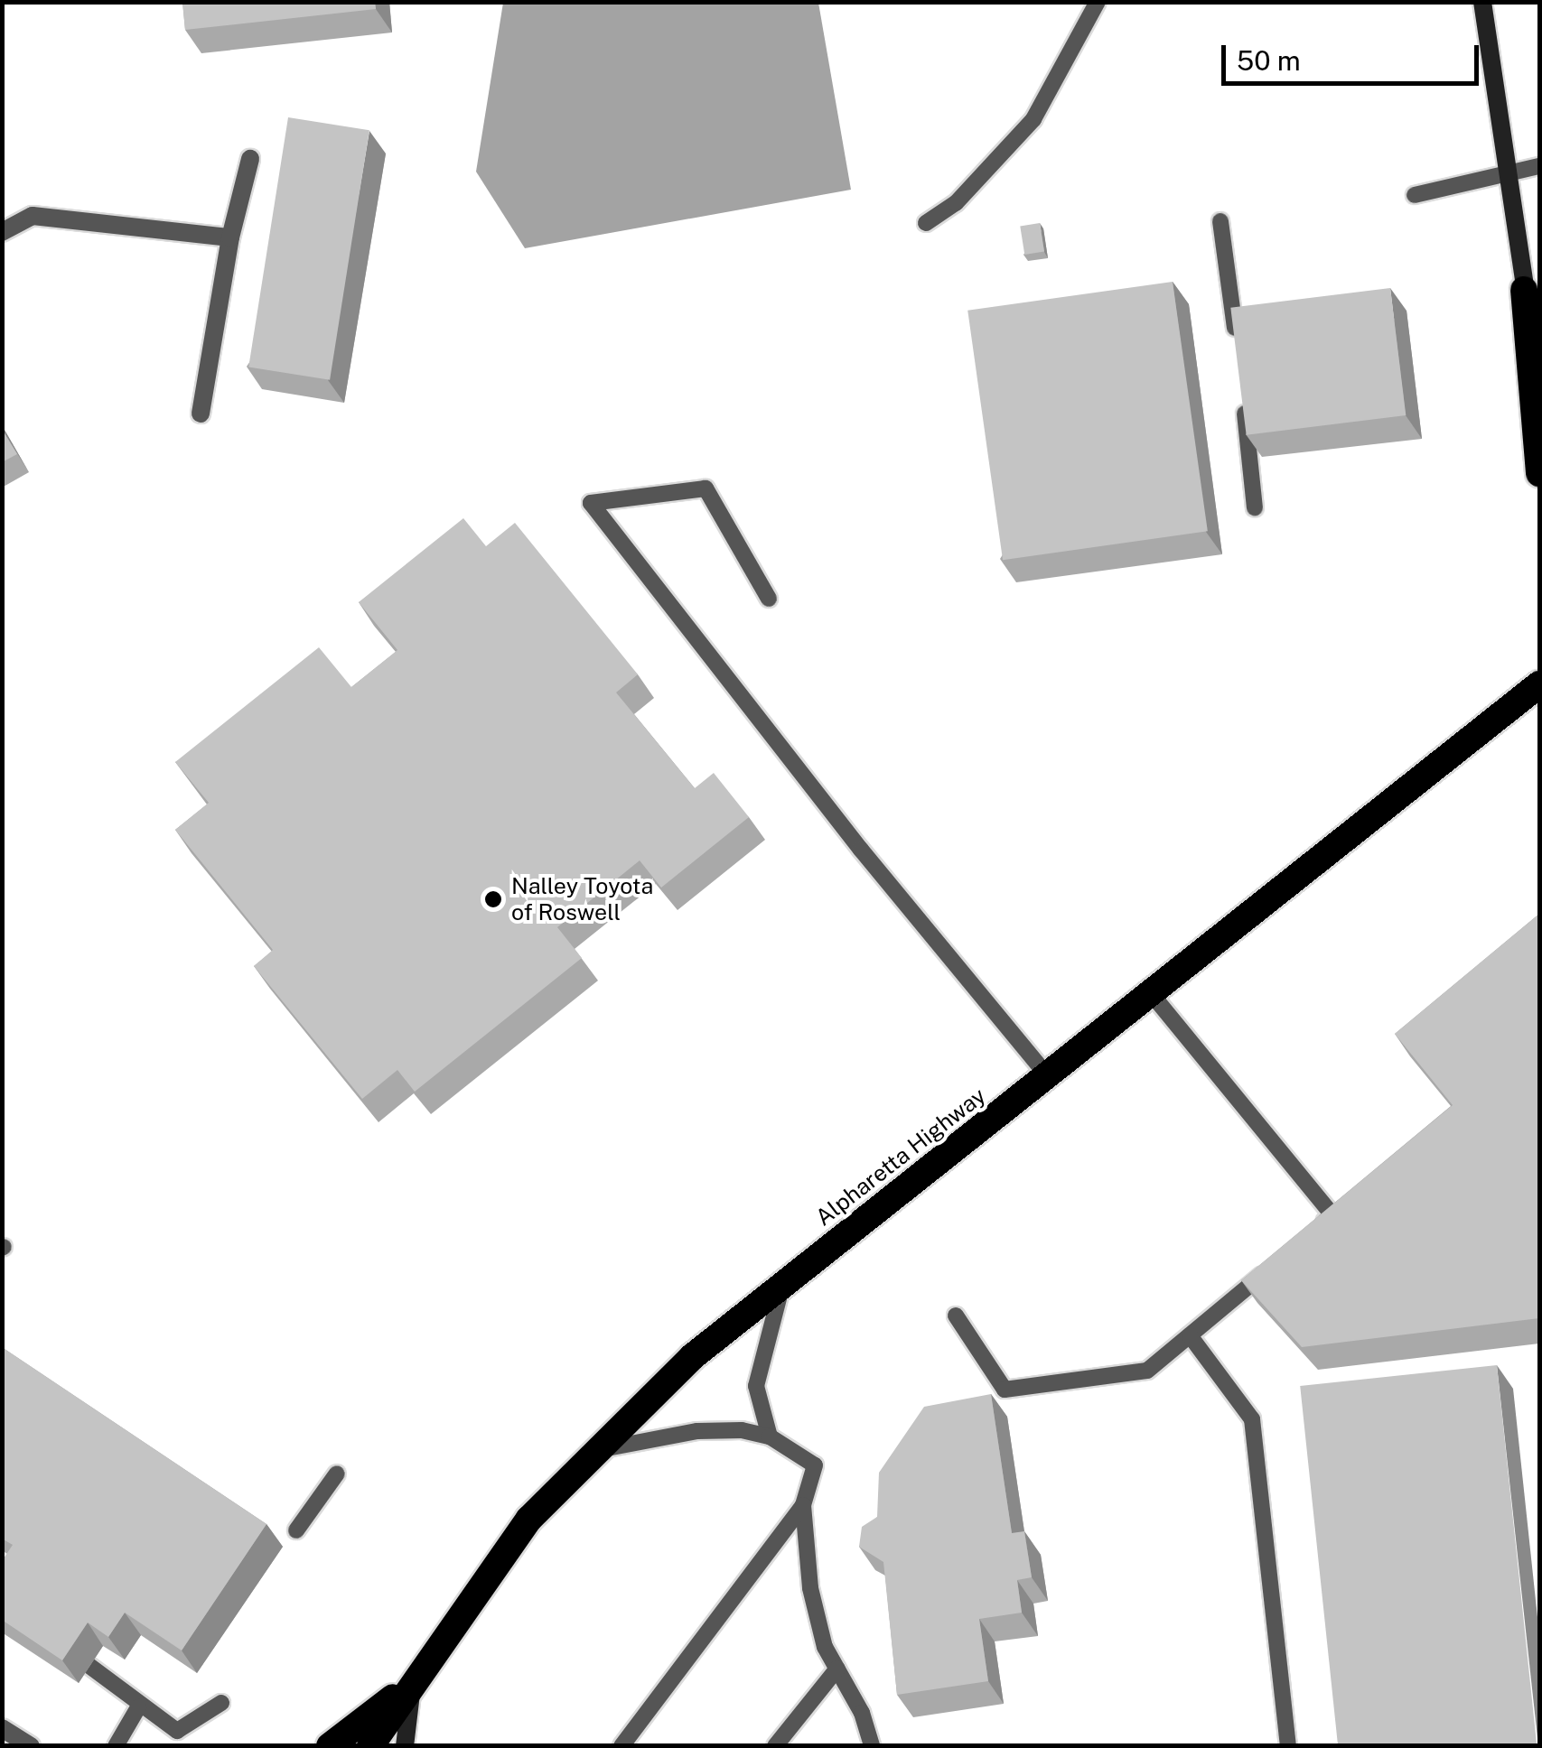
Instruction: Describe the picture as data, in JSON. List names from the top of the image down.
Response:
{
  "streets": {
    "highway": ["Alpharetta Highway"]
  },
  "places": ["Nalley Toyota of Roswell"],
  "scale_bar": "50 m"
}
